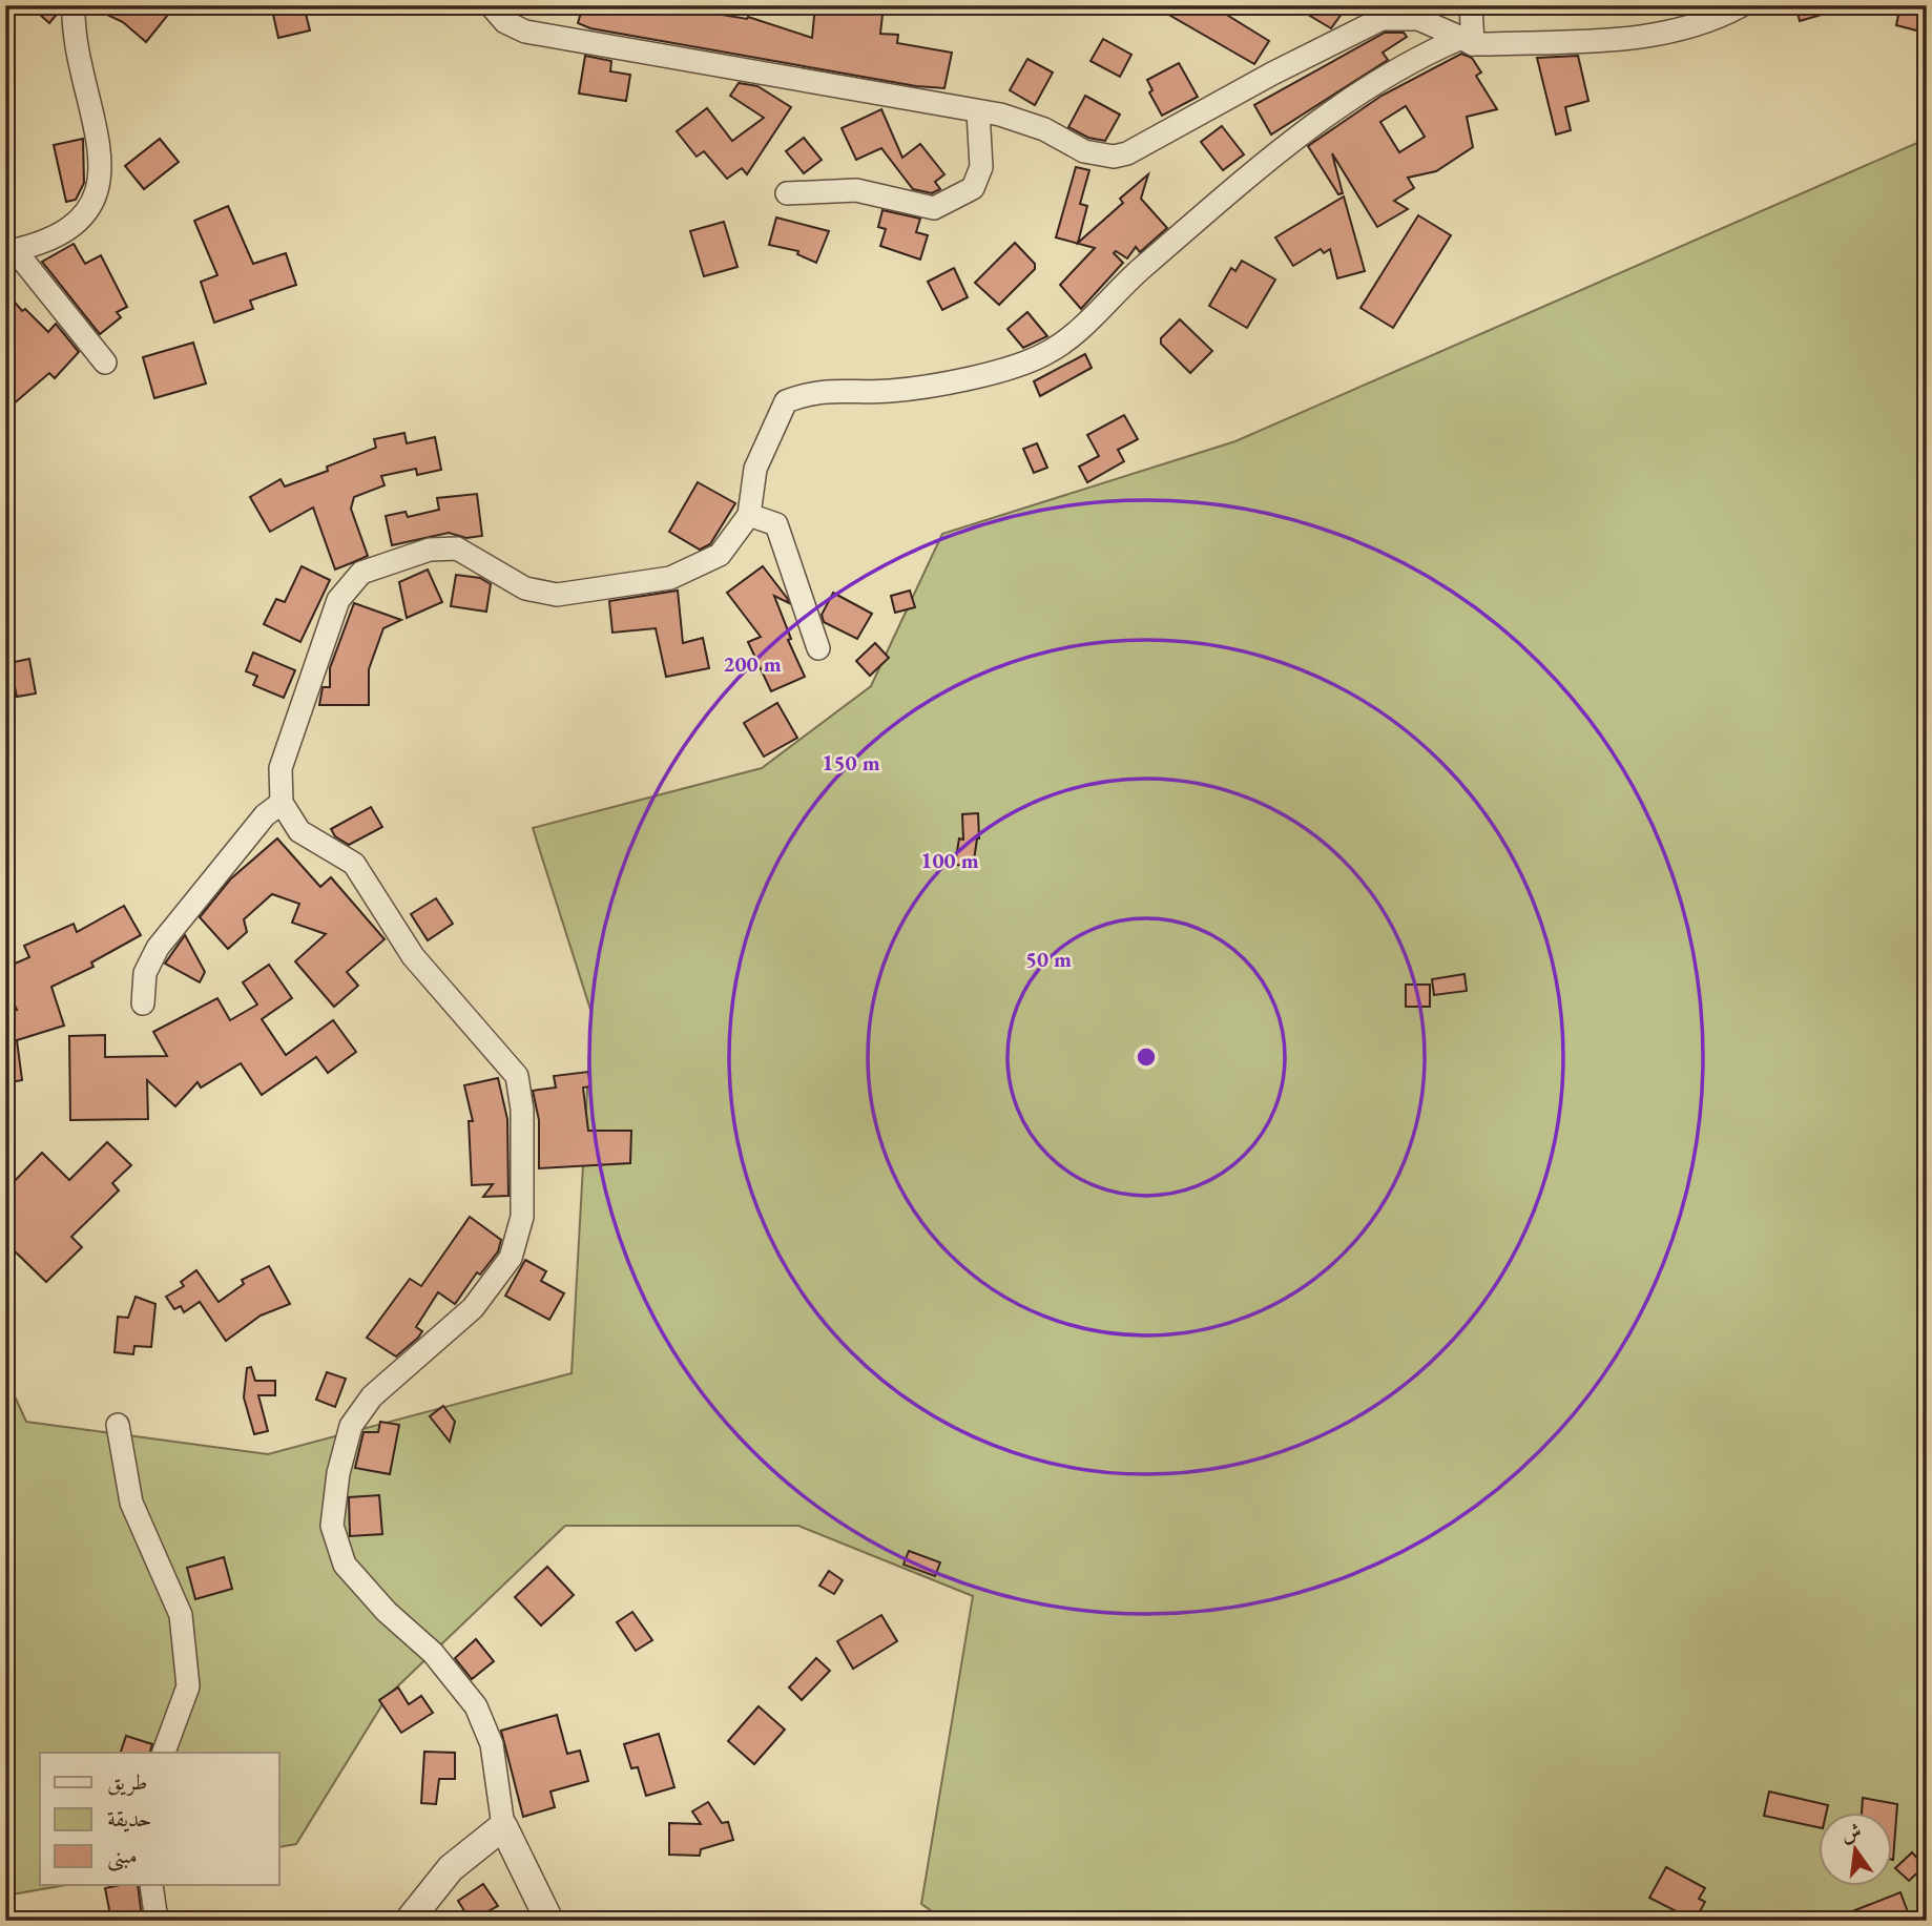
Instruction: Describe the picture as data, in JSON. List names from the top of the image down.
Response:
{
  "legend": ["طريق", "حديقة", "مبنى"],
  "north": "top",
  "rings": [
    "200 m",
    "150 m",
    "100 m",
    "50 m"
  ]
}
